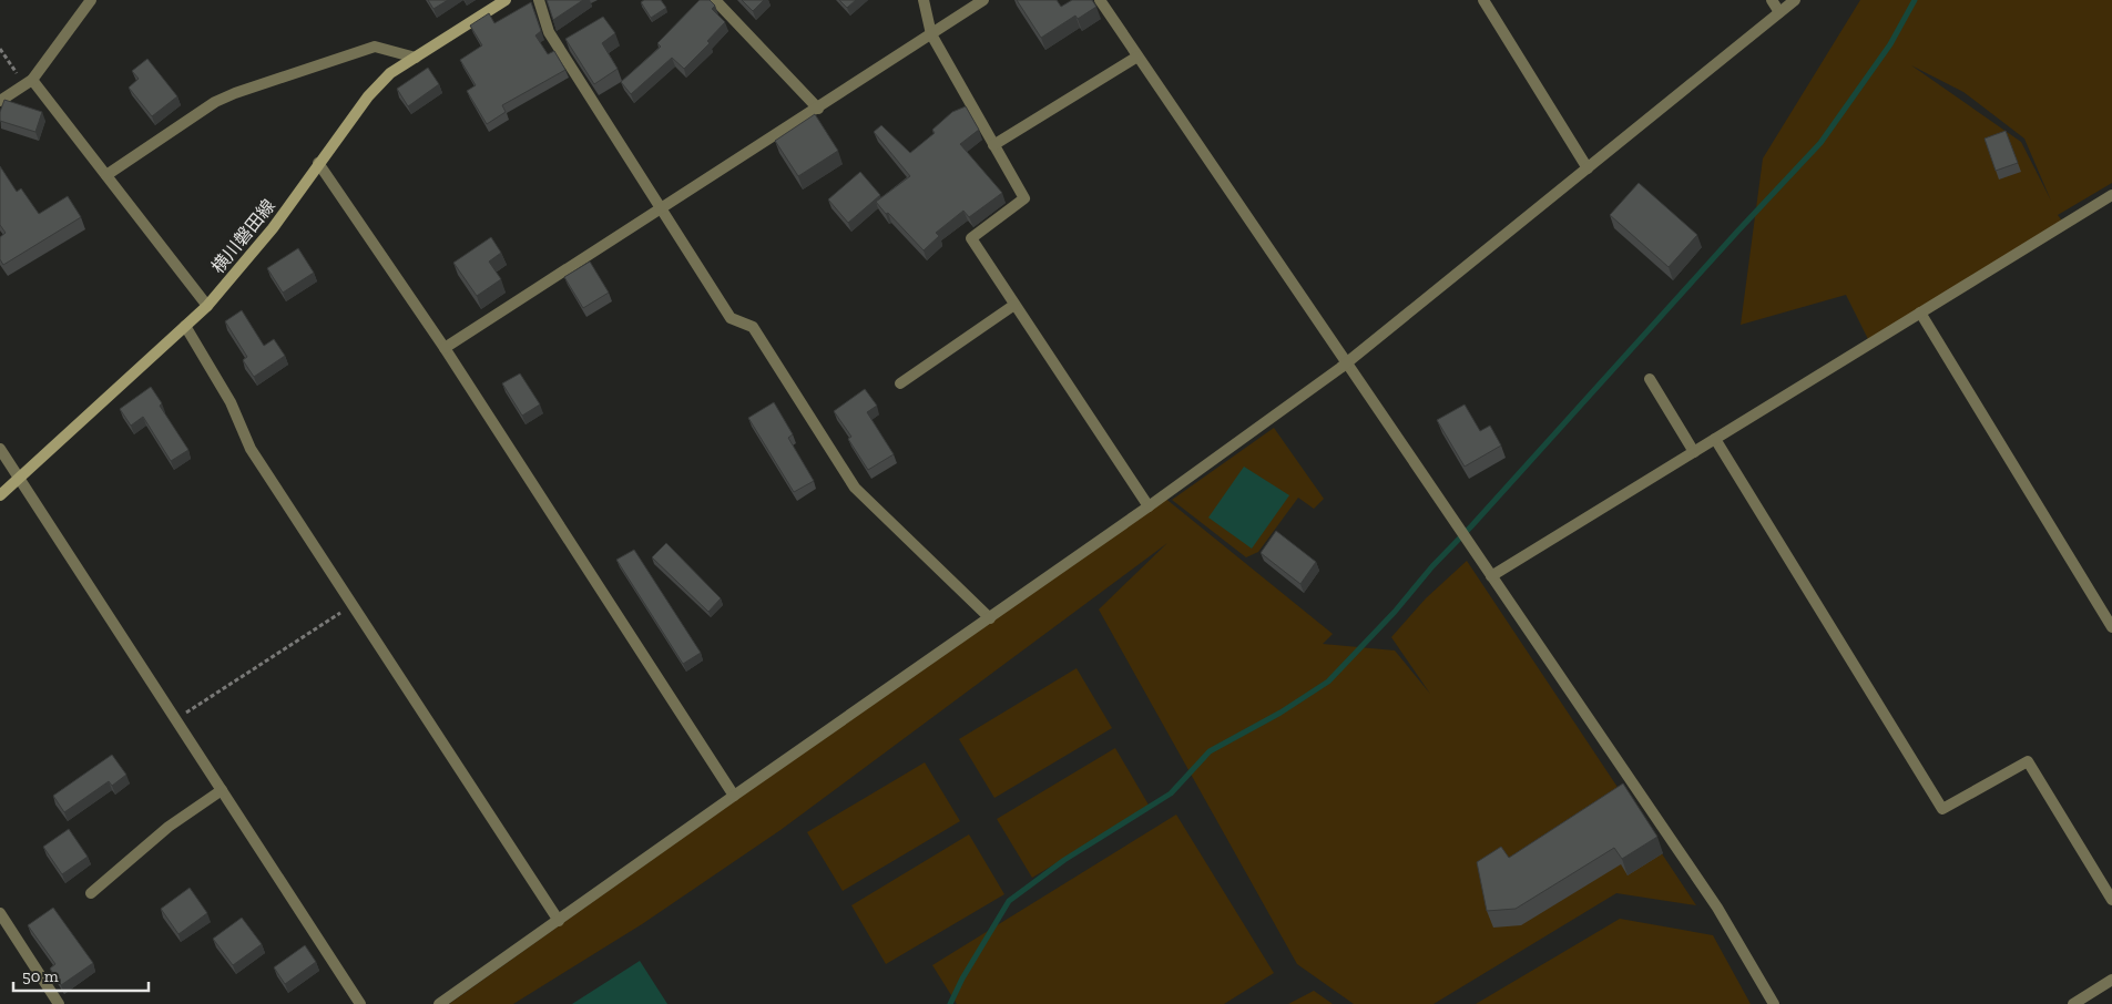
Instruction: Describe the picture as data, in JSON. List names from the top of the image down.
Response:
{
  "streets": {
    "main road": ["横川磐田線"]
  },
  "scale_bar": "50 m"
}
